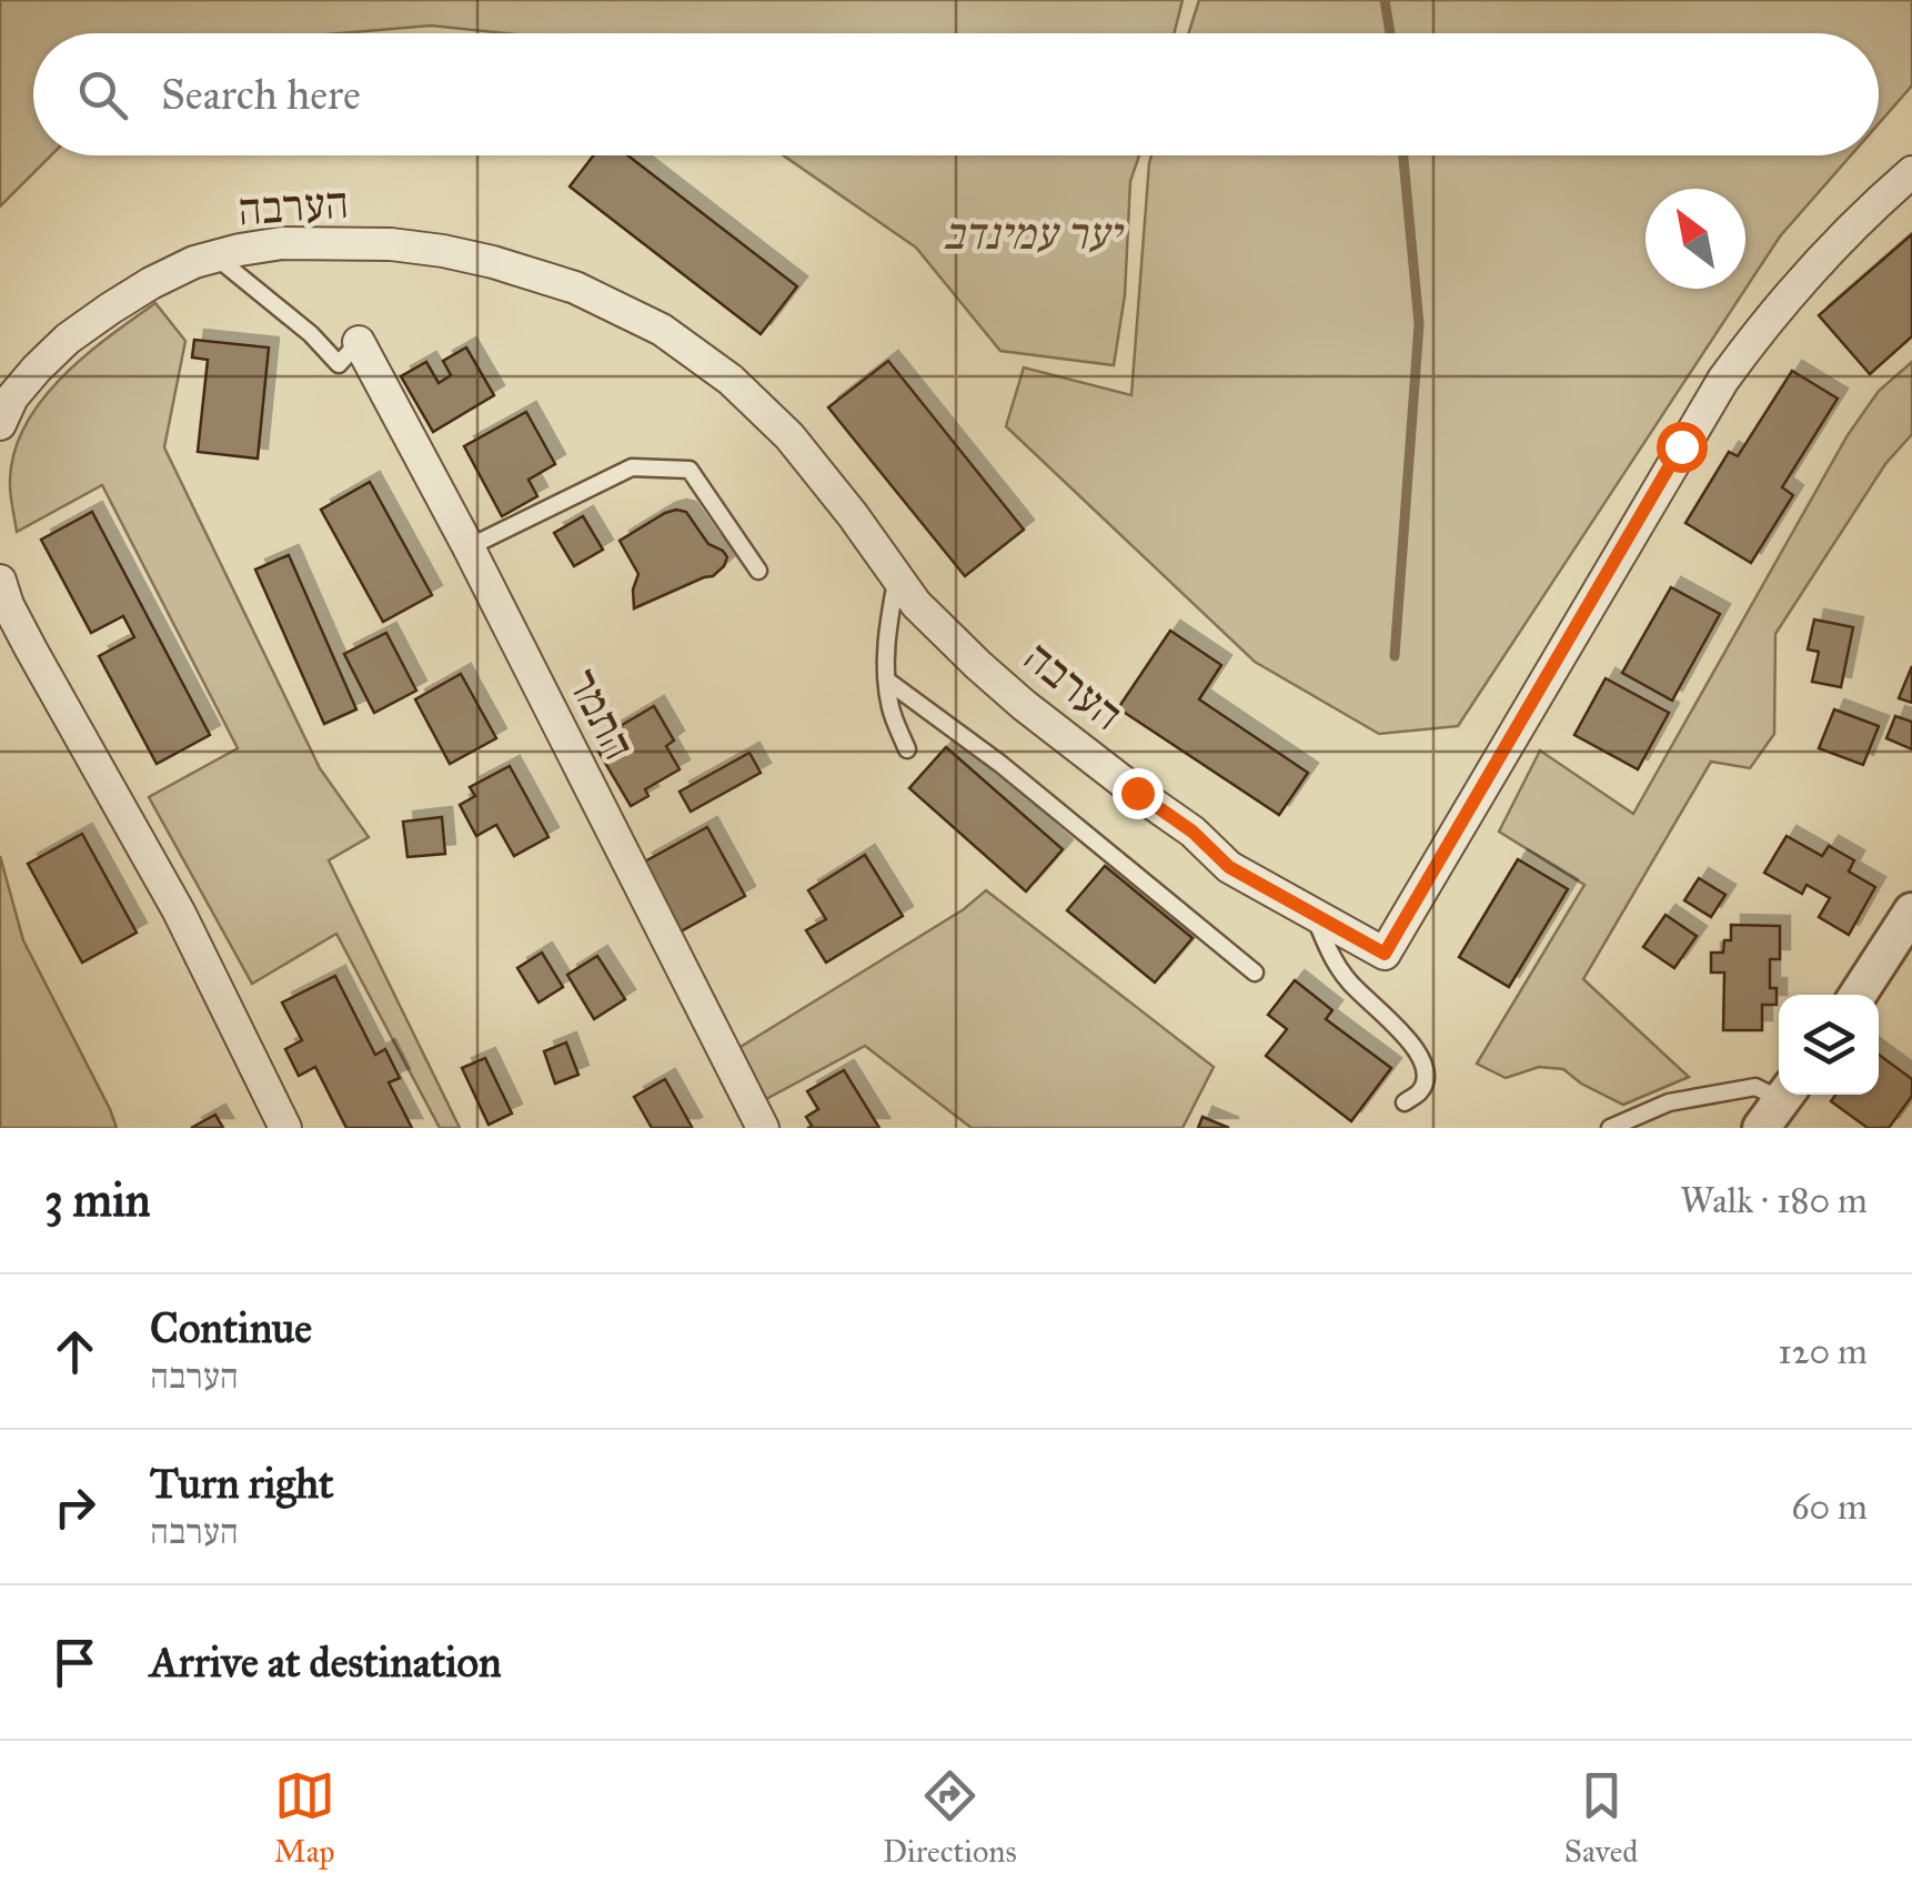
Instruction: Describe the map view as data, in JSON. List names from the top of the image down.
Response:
{
  "streets": {
    "street": ["הערבה", "התמר"]
  },
  "parks": ["יער עמינדב"],
  "north": "top left",
  "page": {
    "search": "Search here",
    "heading": ["3 min", "Walk · 180 m"],
    "list": [
      ["Continue", "הערבה", "120 m"],
      ["Turn right", "הערבה", "60 m"],
      "Arrive at destination"
    ],
    "nav": ["Map", "Directions", "Saved"]
  }
}
